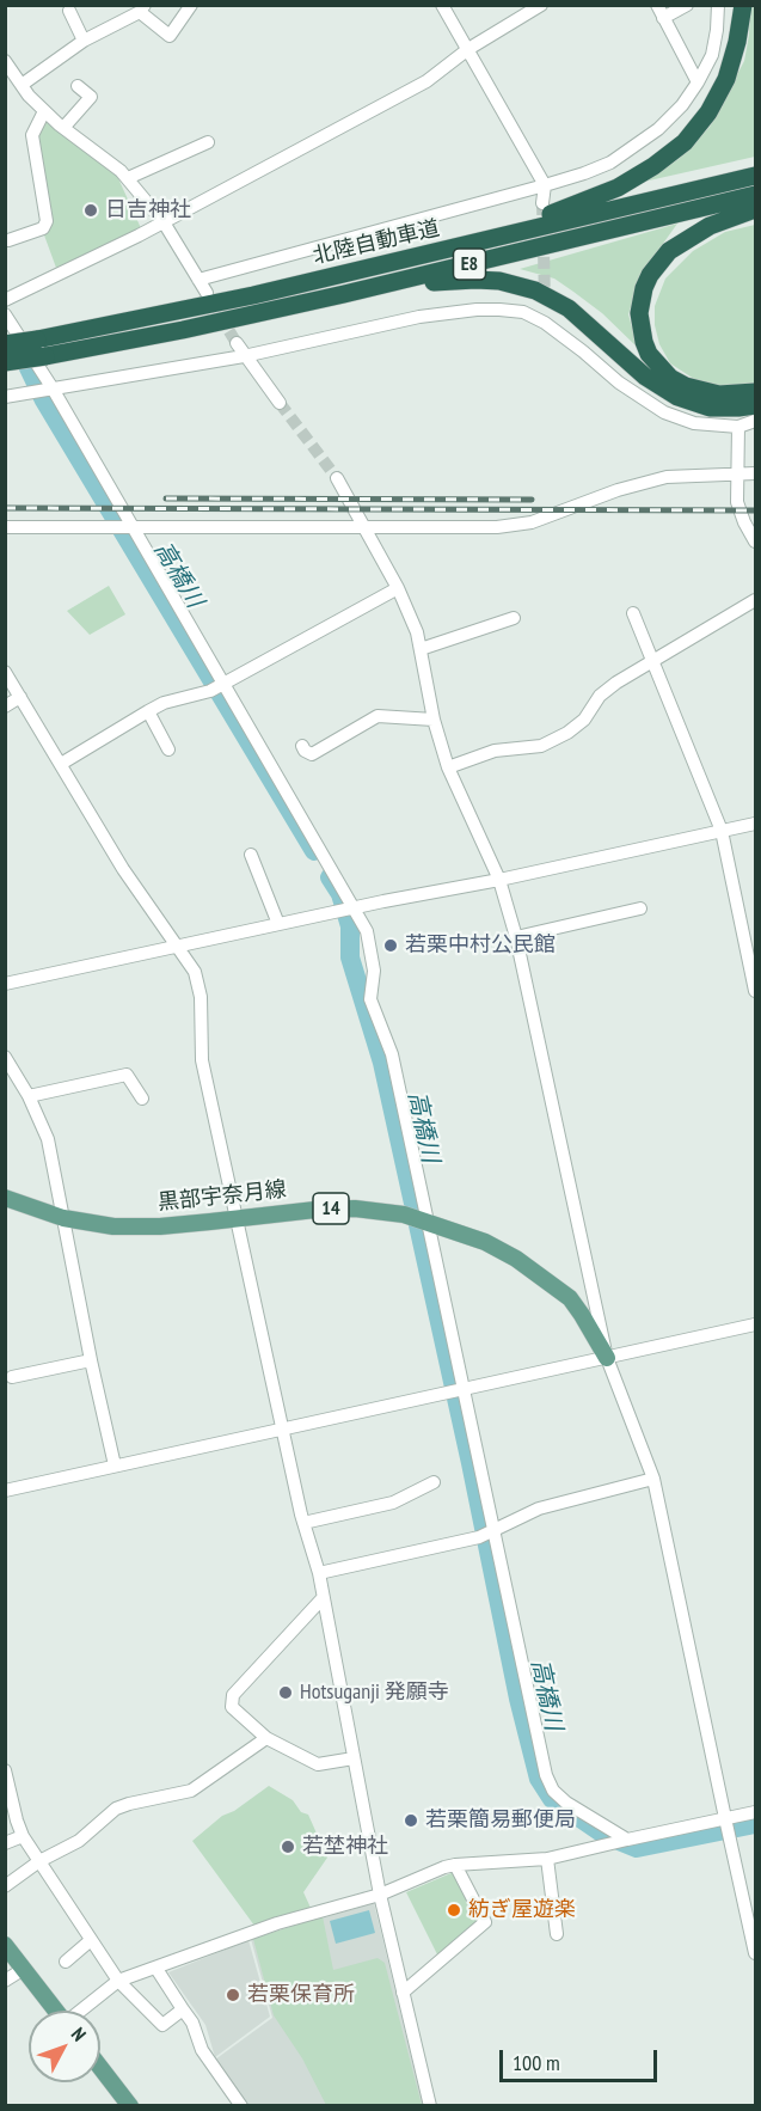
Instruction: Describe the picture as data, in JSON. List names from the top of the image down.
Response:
{
  "streets": {
    "highway": ["北陸自動車道", "E8"],
    "main road": ["黒部宇奈月線", "14"]
  },
  "water": ["高橋川"],
  "places": [
    "日吉神社",
    "若栗中村公民館",
    "Hotsuganji 発願寺",
    "若栗簡易郵便局",
    "若埜神社",
    "紡ぎ屋遊楽",
    "若栗保育所"
  ],
  "scale_bar": "100 m",
  "north": "top right"
}
